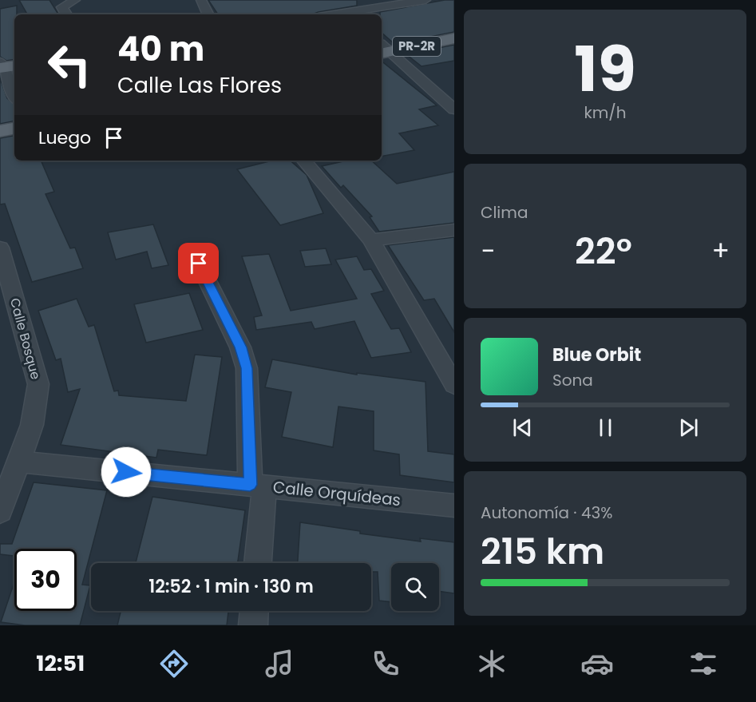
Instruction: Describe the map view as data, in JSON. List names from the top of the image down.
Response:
{
  "streets": {
    "main road": ["PR-2R"],
    "street": ["Calle Bosque", "Calle Orquídeas"]
  },
  "crossings": [
    ["Calle Bosque", "Calle Orquídeas"]
  ],
  "page": {
    "tile": [
      ["19", "km/h"],
      "Clima",
      ["Autonomía · 43%", "215 km"]
    ],
    "turn": ["40 m", "Calle Las Flores"],
    "then": "Luego",
    "heat": ["−", "22°", "+"],
    "song": ["Blue Orbit", "Sona"],
    "limit": "30",
    "trip": "12:52 · 1 min · 130 m",
    "tabs": "12:51"
  }
}
